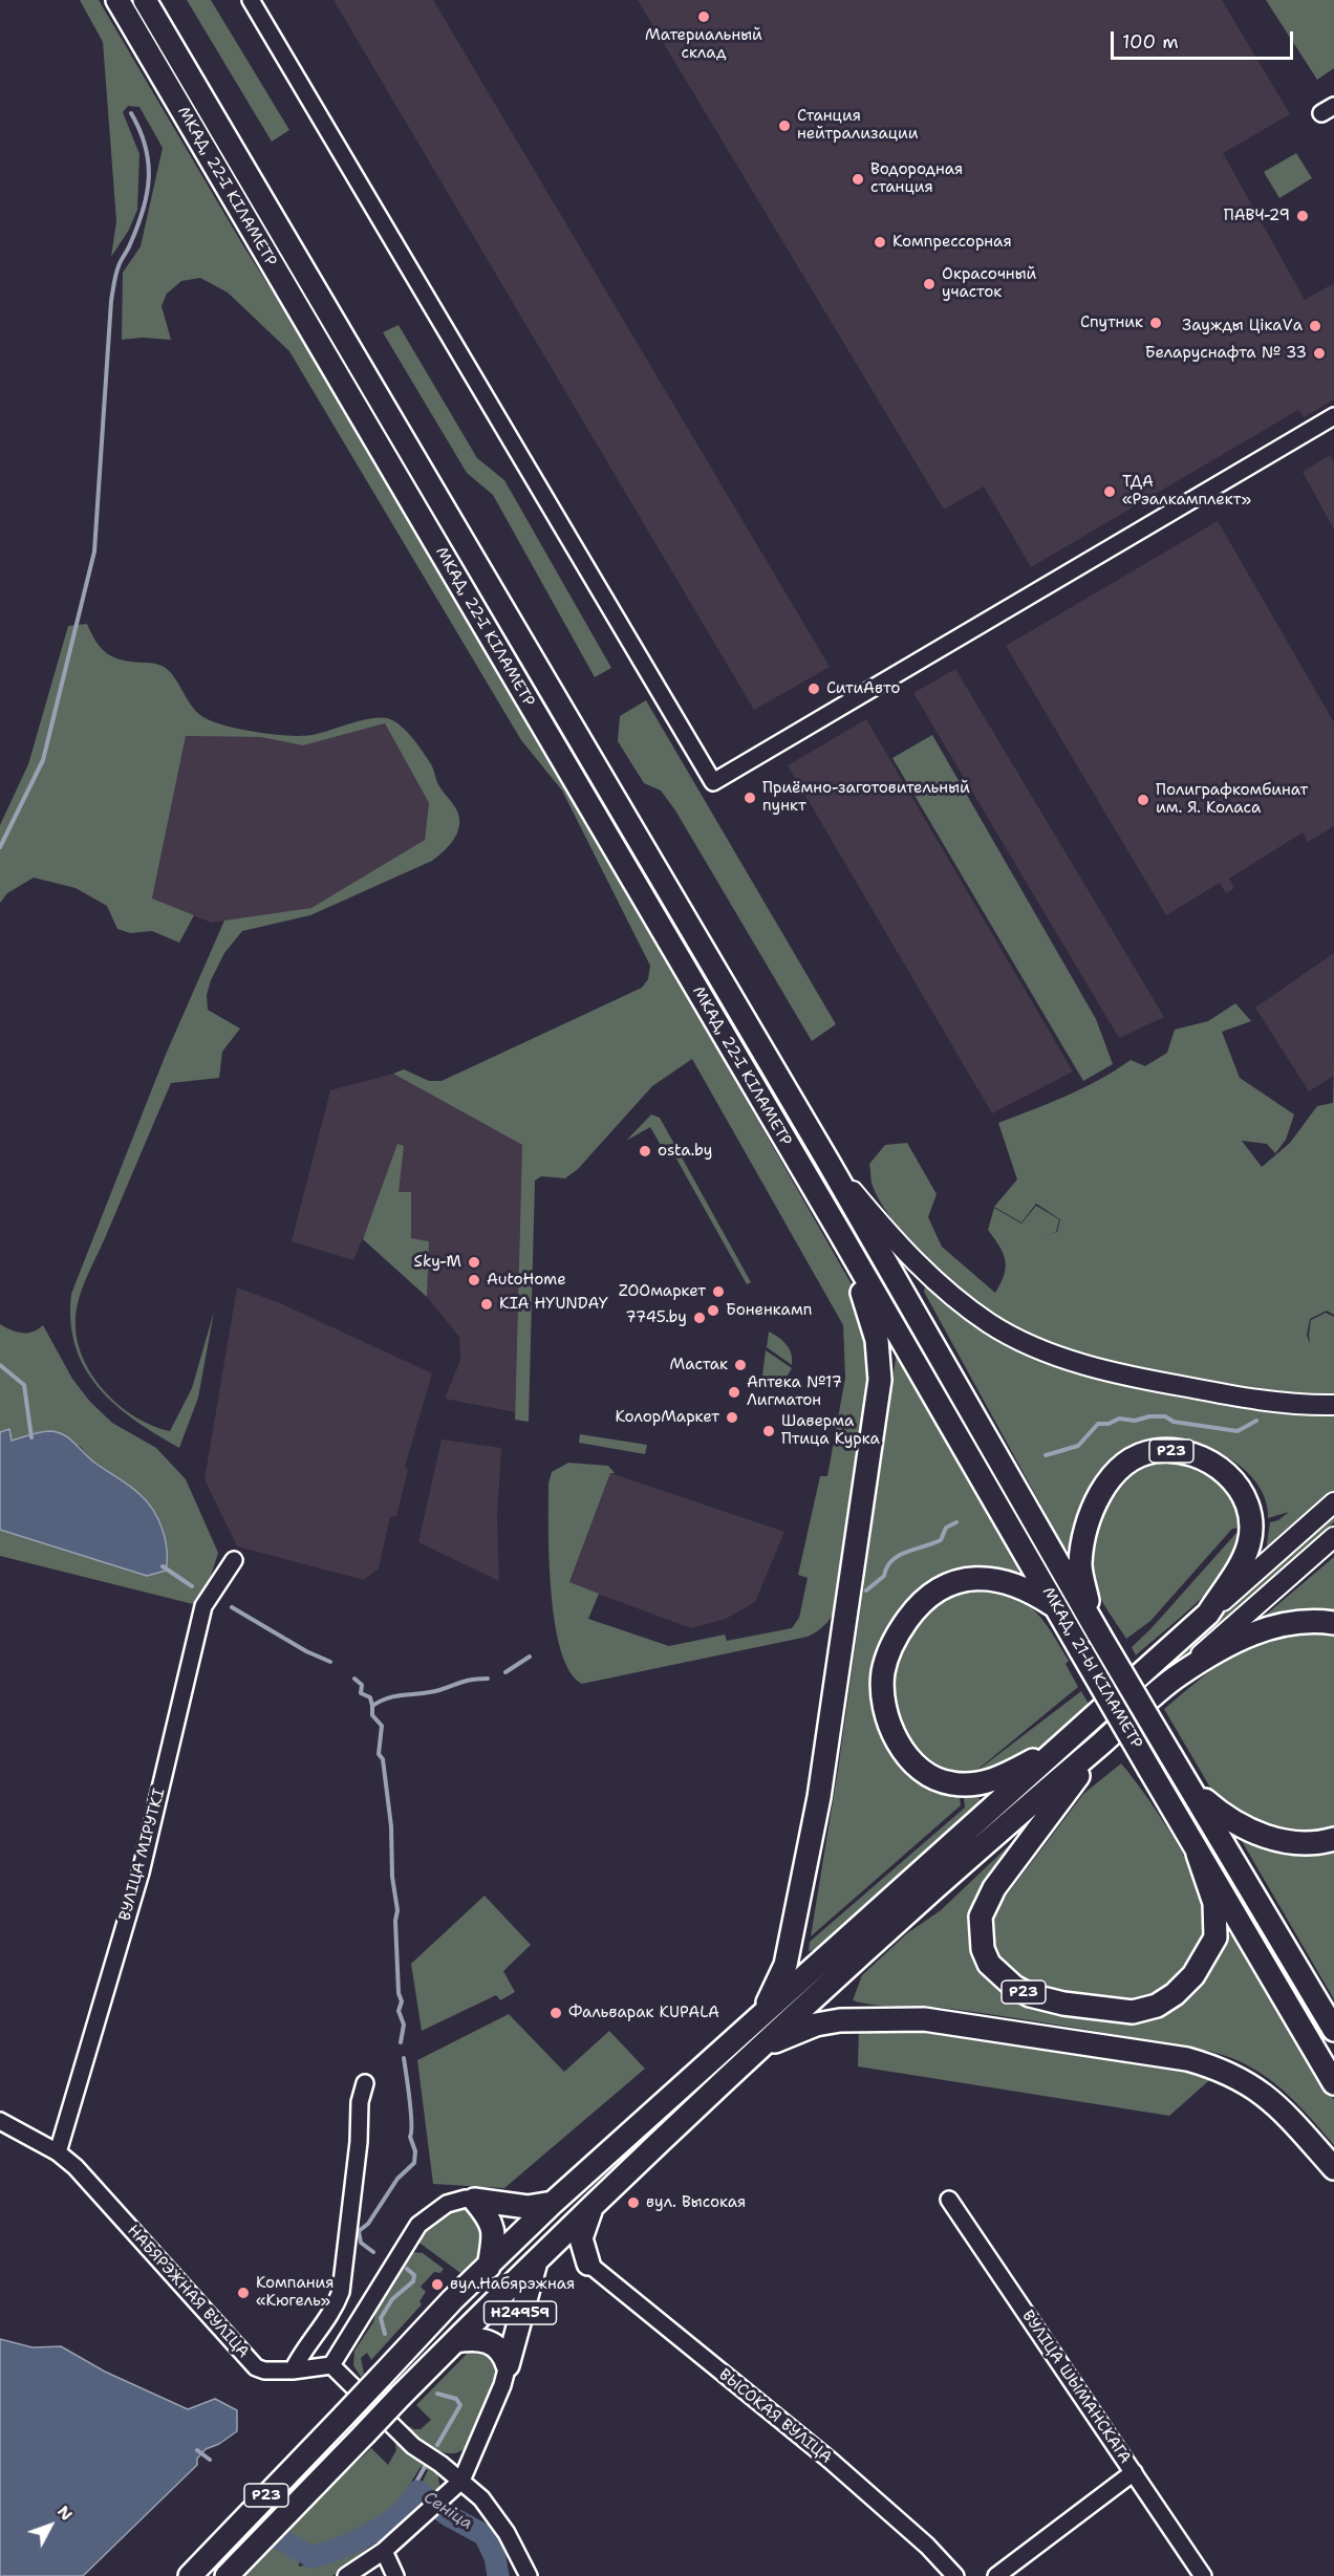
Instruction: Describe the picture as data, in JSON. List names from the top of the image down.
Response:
{
  "streets": {
    "highway": [
      "МКАД, 22-І КІЛАМЕТР",
      "Р23",
      "МКАД, 21-Ы КІЛАМЕТР",
      "Н24959"
    ],
    "street": [
      "ВУЛІЦА МІРУТКІ",
      "НАБЯРЭЖНАЯ ВУЛІЦА",
      "ВУЛІЦА ШЫМАНСКАГА",
      "ВЫСОКАЯ ВУЛІЦА"
    ]
  },
  "crossings": [
    ["МКАД, 22-І КІЛАМЕТР", "Р23"],
    ["МКАД, 22-І КІЛАМЕТР", "МКАД, 21-Ы КІЛАМЕТР"],
    ["Р23", "МКАД, 21-Ы КІЛАМЕТР"],
    ["Р23", "Н24959"],
    ["ВУЛІЦА МІРУТКІ", "НАБЯРЭЖНАЯ ВУЛІЦА"]
  ],
  "water": ["Сеніца"],
  "places": [
    "Материальный склад",
    "Станция нейтрализации",
    "Водородная станция",
    "ПАВЧ-29",
    "Компрессорная",
    "Окрасочный участок",
    "Спутник",
    "Заужды ЦікаVа",
    "Беларуснафта № 33",
    "ТДА «Рэалкамплект»",
    "СитиАвто",
    "Приёмно-заготовительный пункт",
    "Полиграфкомбинат им. Я. Коласа",
    "osta.by",
    "Sky-M",
    "AutoHome",
    "ZOOмаркет",
    "KIA HYUNDAY",
    "Боненкамп",
    "7745.by",
    "Мастак",
    "Аптека №17 Лигматон",
    "КолорМаркет",
    "Шаверма Птица Курка",
    "Фальварак KUPALA",
    "вул. Высокая",
    "вул.Набярэжная",
    "Компания «Кюгель»"
  ],
  "scale_bar": "100 m",
  "north": "top right"
}
